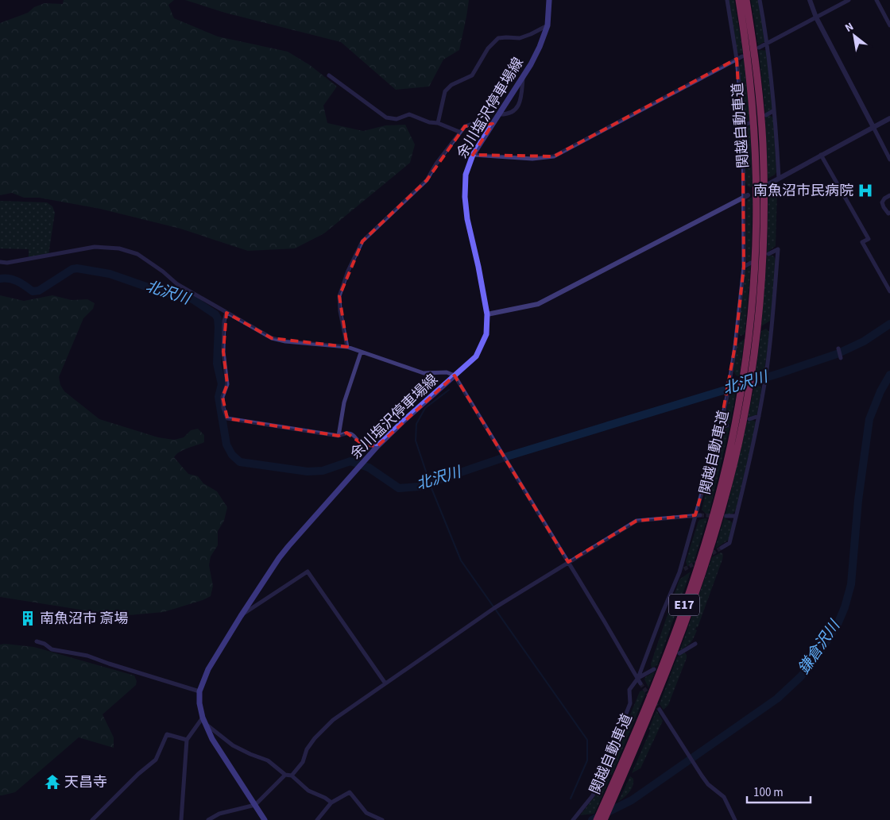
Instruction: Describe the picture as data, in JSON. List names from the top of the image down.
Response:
{
  "streets": {
    "highway": ["関越自動車道", "E17"],
    "main road": ["余川塩沢停車場線"]
  },
  "water": ["北沢川", "鎌倉沢川"],
  "places": {
    "hospital": ["南魚沼市民病院"],
    "building": ["南魚沼市 斎場"],
    "temple": ["天昌寺"]
  },
  "scale_bar": "100 m",
  "north": "top left"
}
